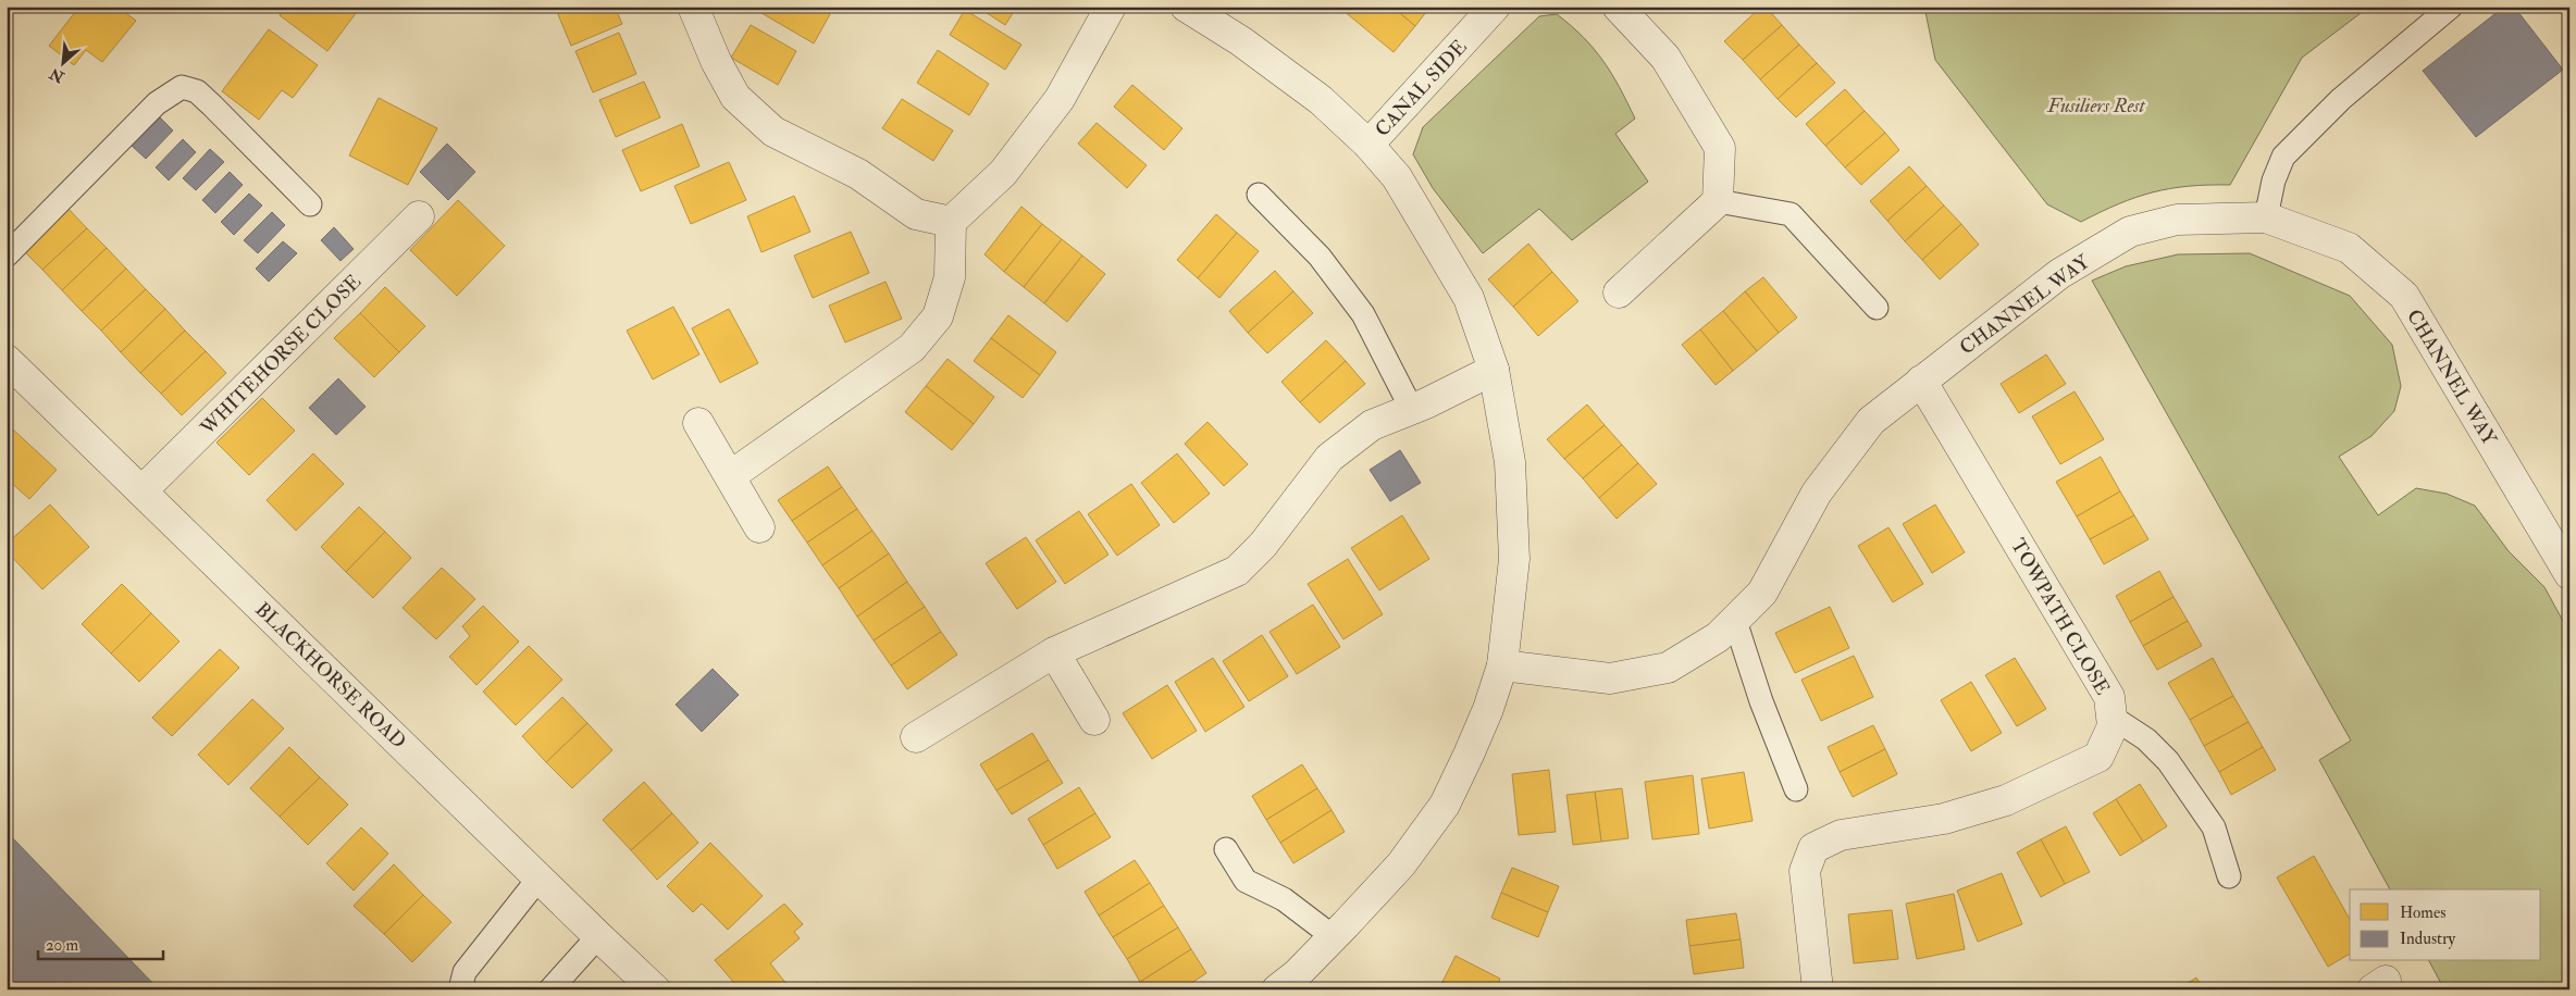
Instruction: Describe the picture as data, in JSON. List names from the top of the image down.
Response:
{
  "streets": {
    "street": [
      "CANAL SIDE",
      "CHANNEL WAY",
      "WHITEHORSE CLOSE",
      "TOWPATH CLOSE",
      "BLACKHORSE ROAD"
    ]
  },
  "crossings": [
    ["CHANNEL WAY", "TOWPATH CLOSE"],
    ["WHITEHORSE CLOSE", "BLACKHORSE ROAD"]
  ],
  "parks": ["Fusiliers Rest"],
  "legend": ["Homes", "Industry"],
  "scale_bar": "20 m",
  "north": "bottom left"
}
